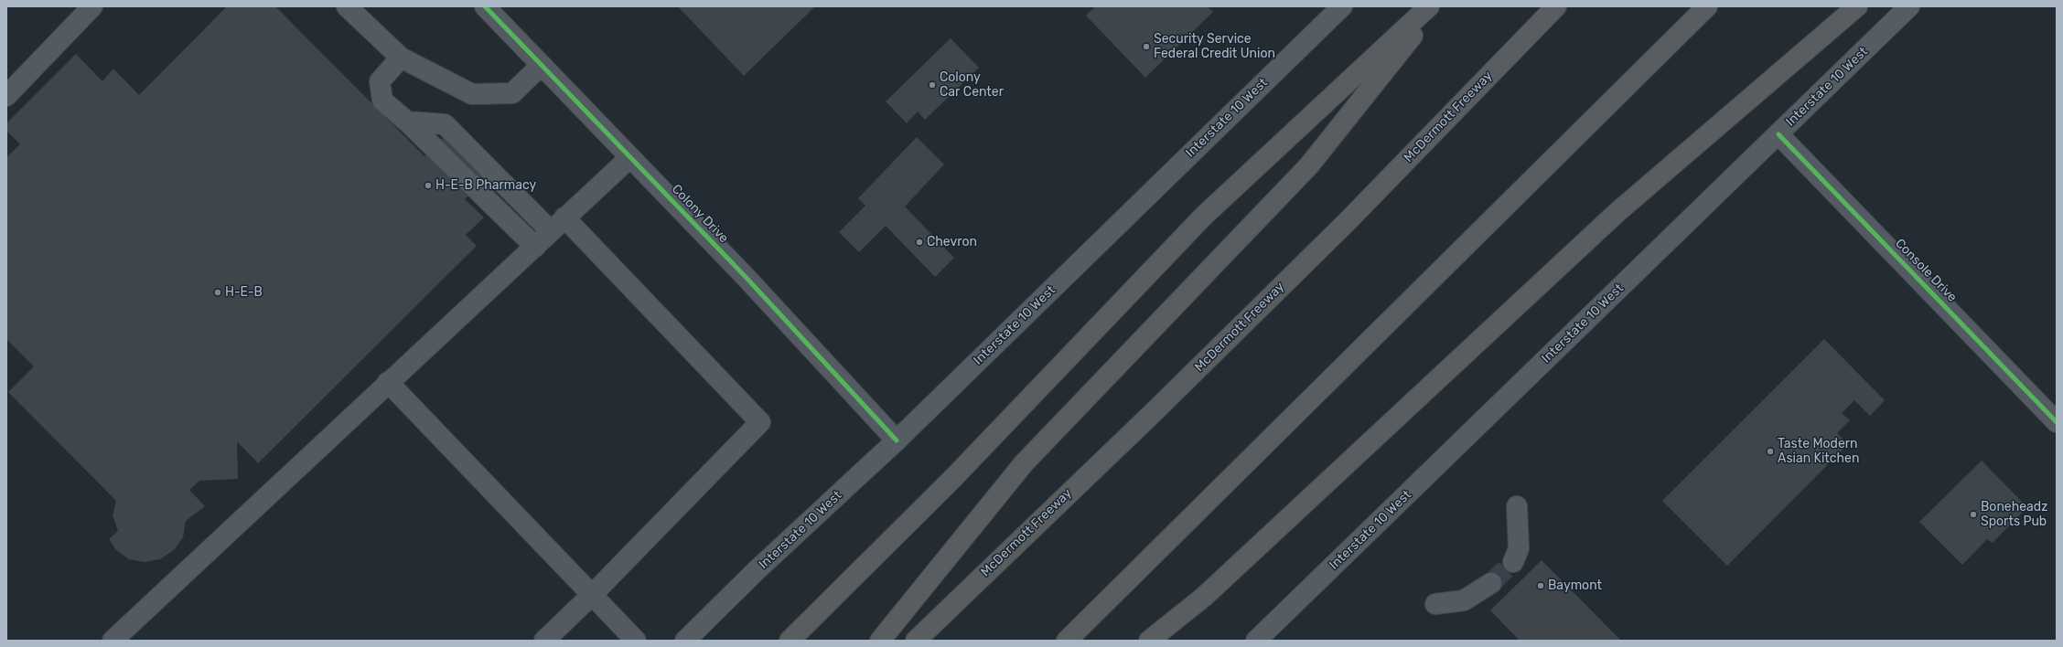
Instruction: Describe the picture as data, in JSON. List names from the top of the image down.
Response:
{
  "streets": {
    "highway": ["McDermott Freeway"],
    "main road": ["Interstate 10 West"],
    "street": ["Colony Drive", "Console Drive"]
  },
  "crossings": [
    ["Interstate 10 West", "Colony Drive"],
    ["Interstate 10 West", "Console Drive"]
  ],
  "places": [
    "Security Service Federal Credit Union",
    "Colony Car Center",
    "H-E-B Pharmacy",
    "Chevron",
    "H-E-B",
    "Taste Modern Asian Kitchen",
    "Boneheadz Sports Pub",
    "Baymont"
  ]
}
